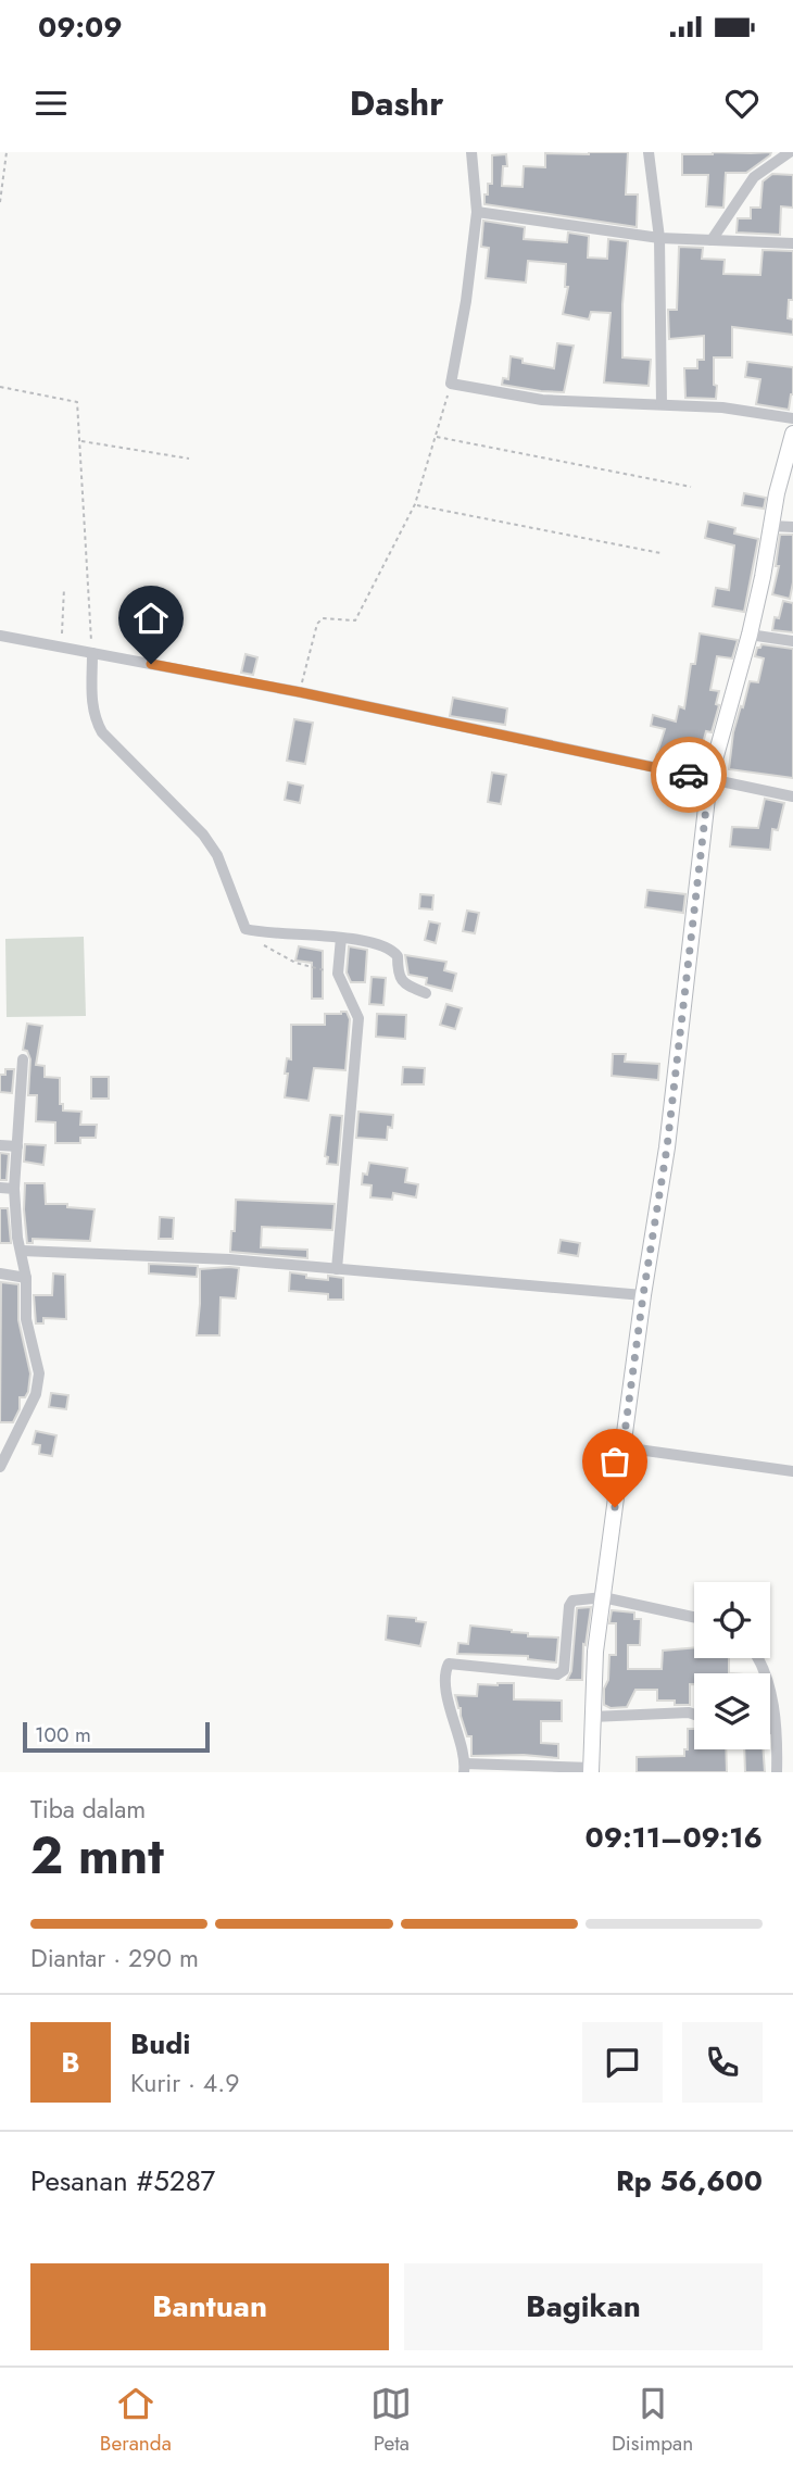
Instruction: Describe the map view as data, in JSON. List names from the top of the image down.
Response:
{
  "scale_bar": "100 m",
  "page": {
    "status": "09:09",
    "header": "Dashr",
    "scale": "100 m",
    "heading": ["2 mnt", "Tiba dalam", "09:11–09:16"],
    "panel": [
      "Budi",
      "Kurir · 4.9",
      "Pesanan #5287",
      "Rp 56,600"
    ],
    "bar": "Diantar · 290 m",
    "round": "B",
    "buttons": ["Bantuan", "Bagikan"],
    "tabs": ["Beranda", "Peta", "Disimpan"]
  }
}
